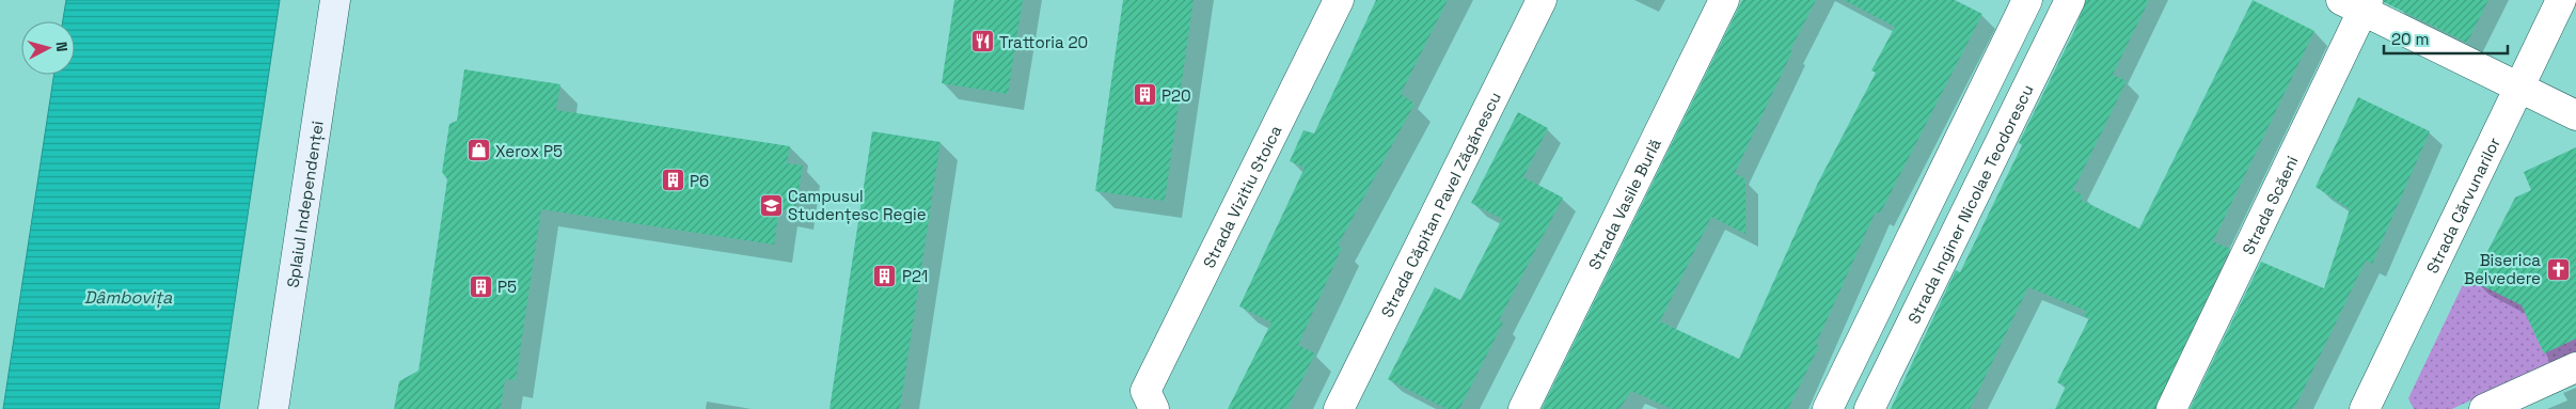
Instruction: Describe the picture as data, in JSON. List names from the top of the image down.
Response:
{
  "streets": {
    "main road": ["Splaiul Independenței"],
    "street": [
      "Strada Vizitiu Stoica",
      "Strada Cărvunarilor",
      "Strada Căpitan Pavel Zăgănescu",
      "Strada Vasile Burlă",
      "Strada Inginer Nicolae Teodorescu",
      "Strada Scăeni"
    ]
  },
  "water": ["Dâmbovița"],
  "places": {
    "restaurant": ["Trattoria 20"],
    "building": [
      "P20",
      "P6",
      "P21",
      "P5"
    ],
    "shop": ["Xerox P5"],
    "school or university": ["Campusul Studențesc Regie"],
    "church": ["Biserica Belvedere"]
  },
  "scale_bar": "20 m",
  "north": "right"
}
